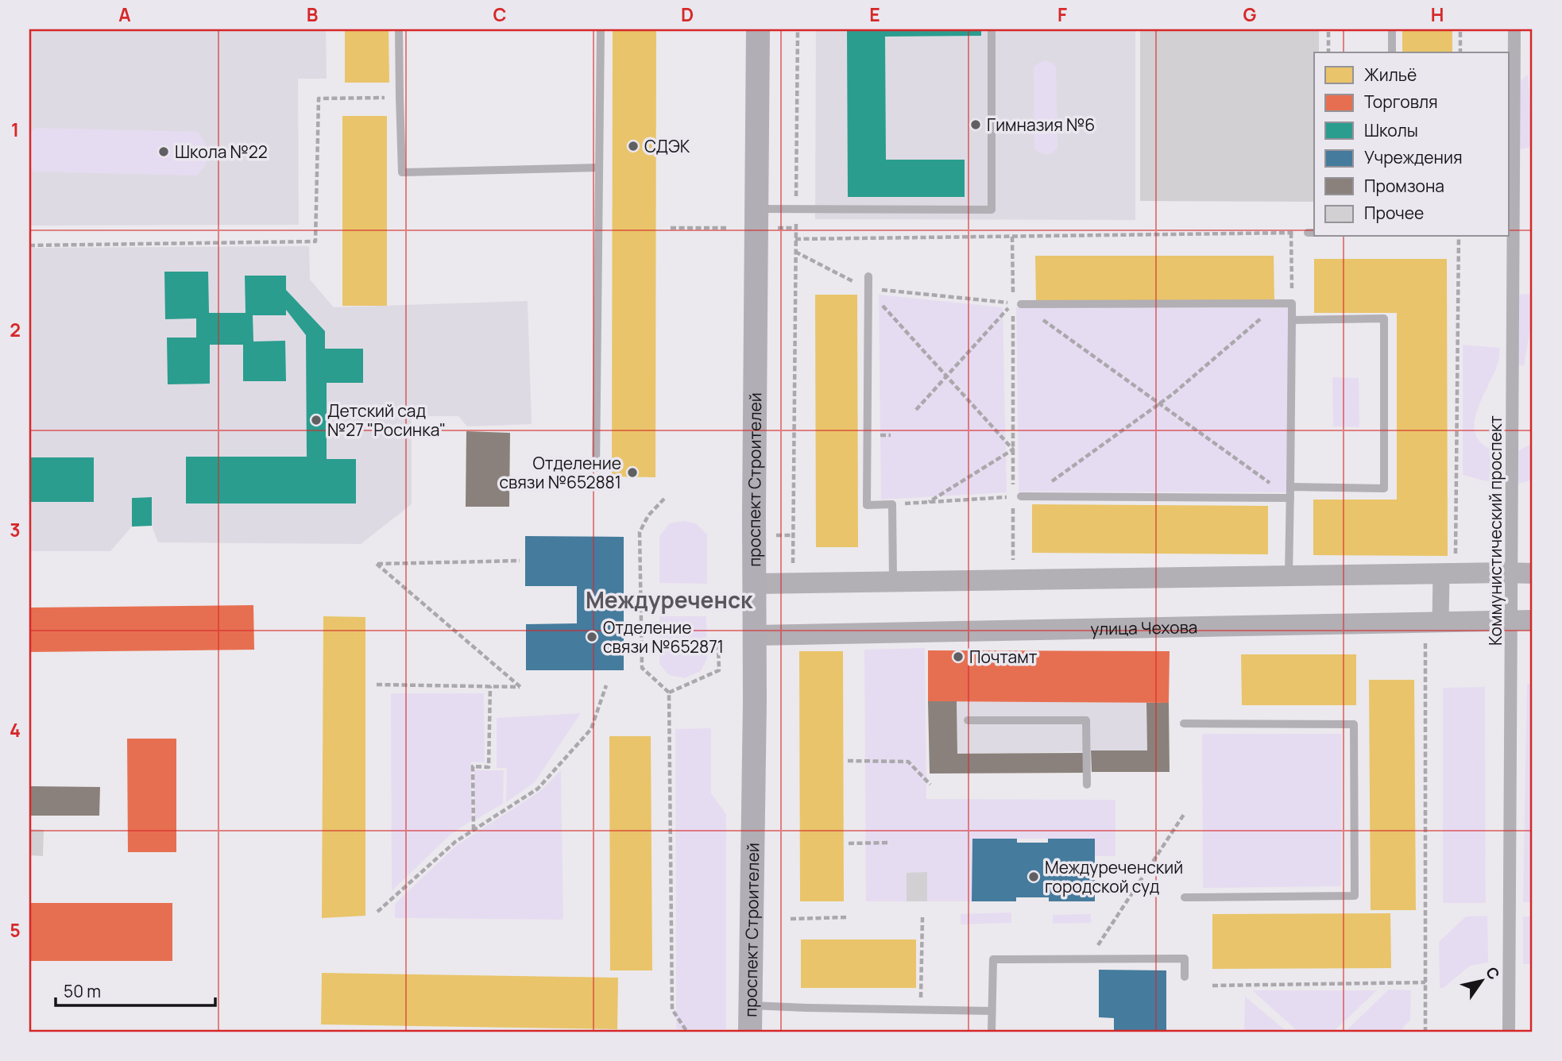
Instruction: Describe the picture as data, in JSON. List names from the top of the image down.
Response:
{
  "streets": {
    "main road": ["проспект Строителей"],
    "street": ["Коммунистический проспект", "улица Чехова"]
  },
  "crossings": [
    ["проспект Строителей", "улица Чехова"],
    ["Коммунистический проспект", "улица Чехова"]
  ],
  "districts": ["Междуреченск"],
  "places": [
    "Гимназия №6",
    "СДЭК",
    "Школа №22",
    "Детский сад №27 \"Росинка\"",
    "Отделение связи №652881",
    "Отделение связи №652871",
    "Почтамт",
    "Междуреченский городской суд"
  ],
  "legend": [
    "Жильё",
    "Торговля",
    "Школы",
    "Учреждения",
    "Промзона",
    "Прочее"
  ],
  "scale_bar": "50 m",
  "north": "top right",
  "grid": {
    "columns": [
      "A",
      "B",
      "C",
      "D",
      "E",
      "F",
      "G",
      "H"
    ],
    "rows": [
      "1",
      "2",
      "3",
      "4",
      "5"
    ]
  }
}
